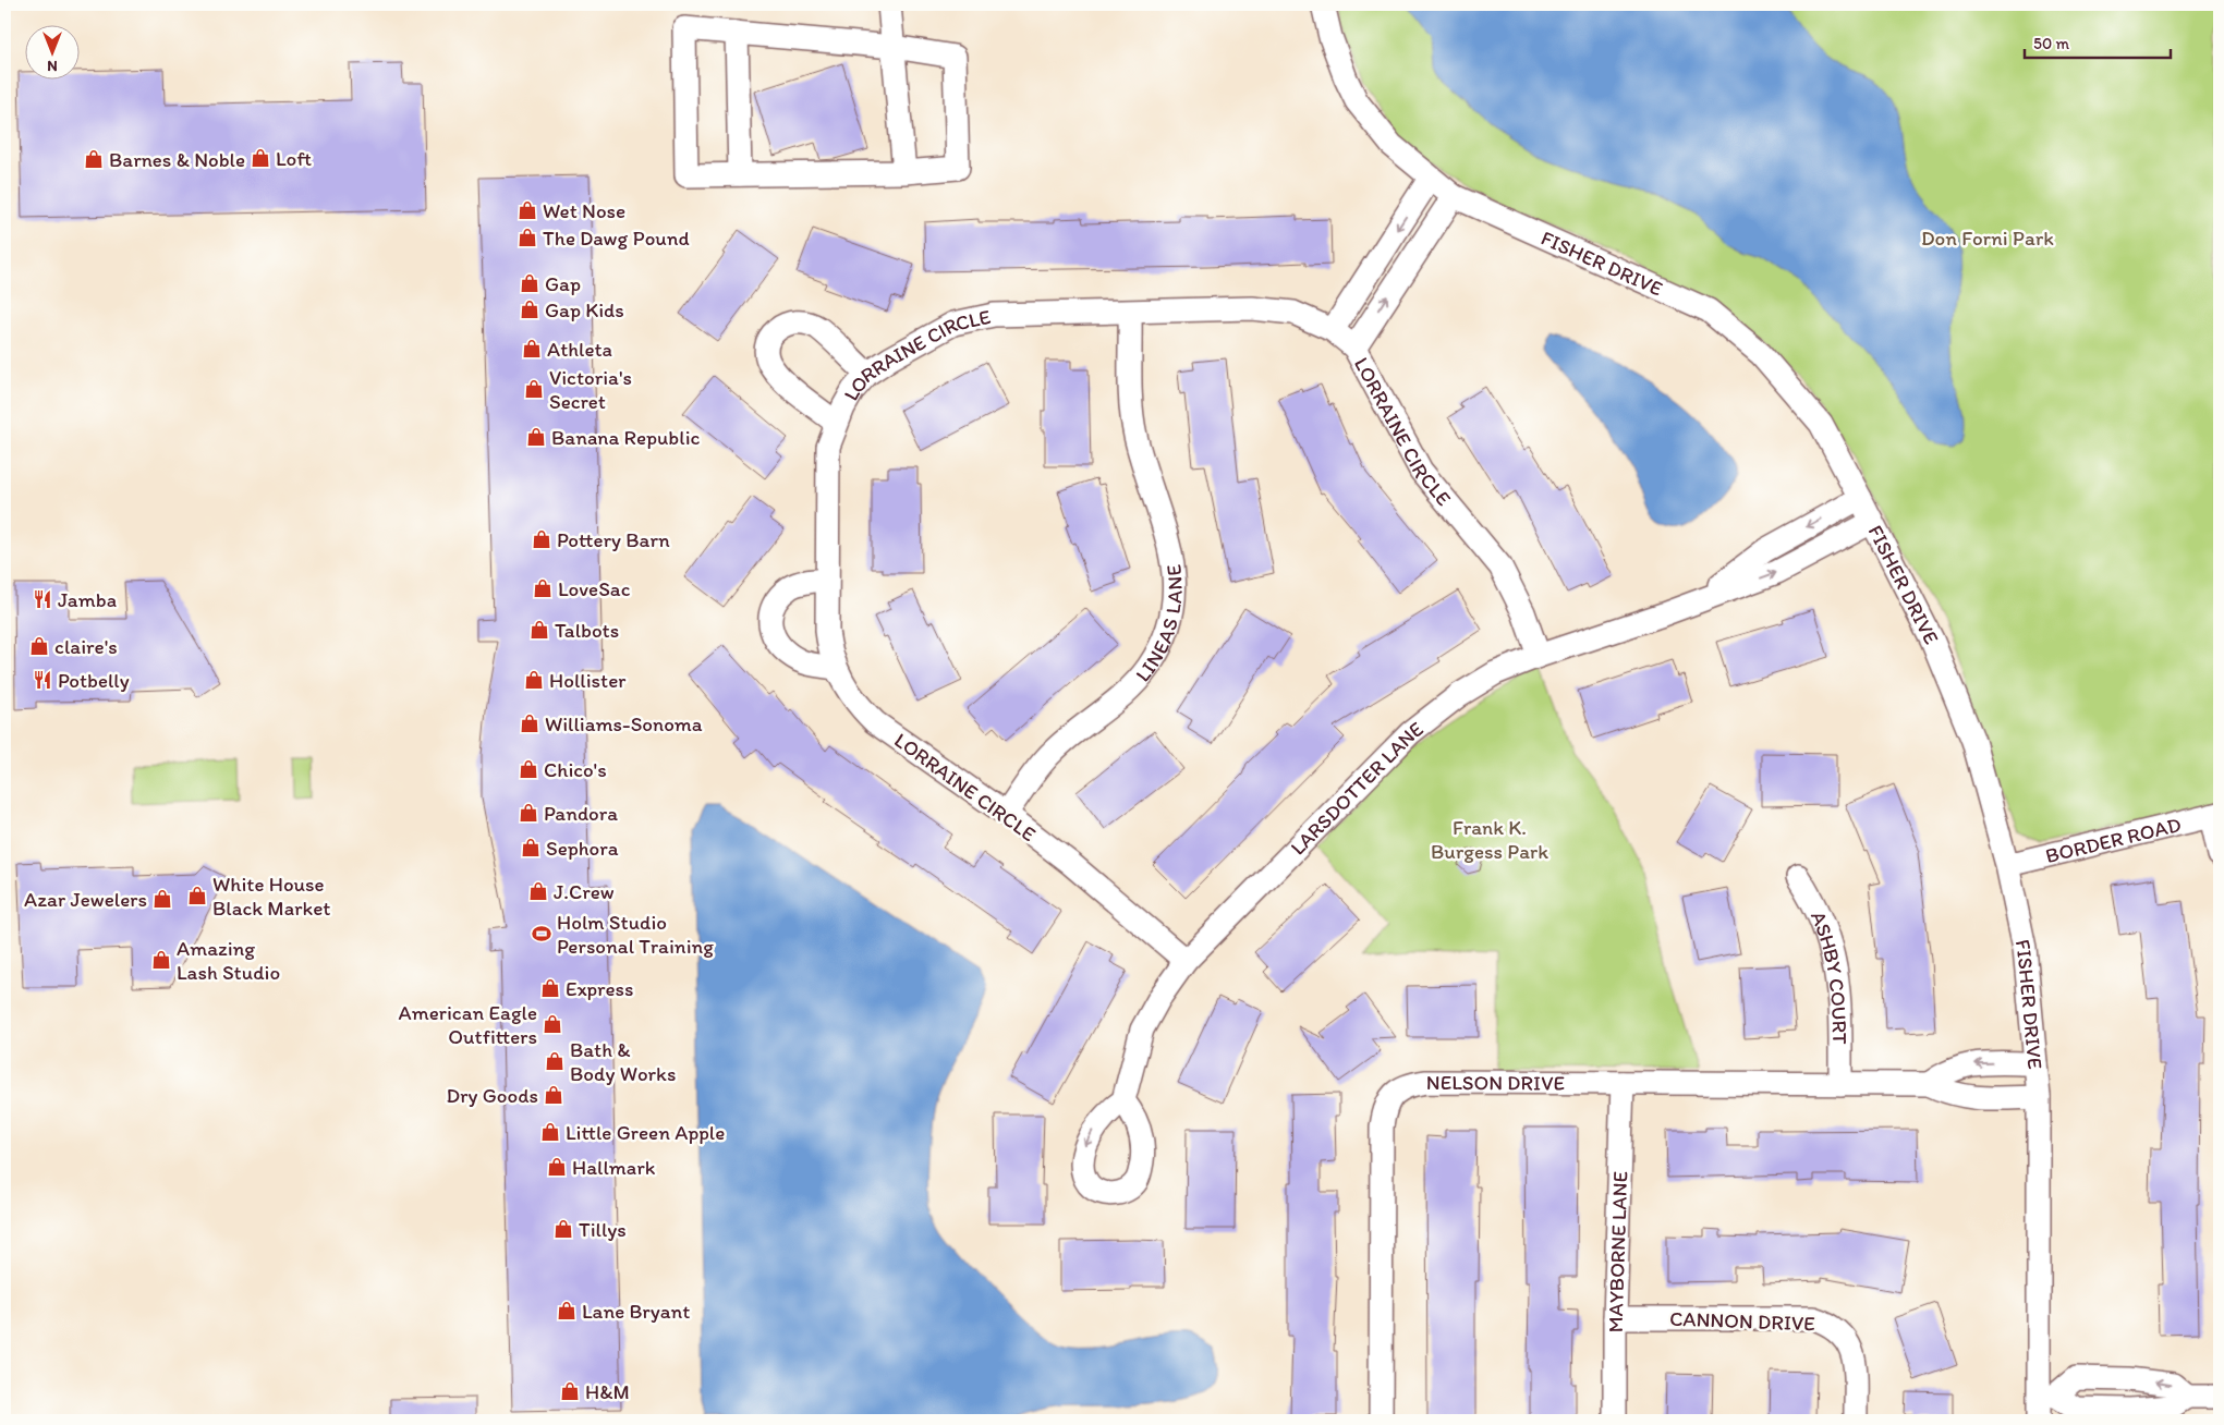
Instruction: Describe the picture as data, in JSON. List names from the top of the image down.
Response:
{
  "streets": {
    "street": [
      "FISHER DRIVE",
      "LORRAINE CIRCLE",
      "LINEAS LANE",
      "LARSDOTTER LANE",
      "BORDER ROAD",
      "ASHBY COURT",
      "NELSON DRIVE",
      "MAYBORNE LANE",
      "CANNON DRIVE"
    ]
  },
  "crossings": [
    ["FISHER DRIVE", "LARSDOTTER LANE"],
    ["FISHER DRIVE", "BORDER ROAD"],
    ["FISHER DRIVE", "NELSON DRIVE"],
    ["LORRAINE CIRCLE", "LINEAS LANE"],
    ["LORRAINE CIRCLE", "LARSDOTTER LANE"],
    ["ASHBY COURT", "NELSON DRIVE"],
    ["NELSON DRIVE", "MAYBORNE LANE"],
    ["MAYBORNE LANE", "CANNON DRIVE"]
  ],
  "parks": ["Don Forni Park", "Frank K. Burgess Park"],
  "places": {
    "shop": [
      "Loft",
      "Barnes & Noble",
      "Wet Nose",
      "The Dawg Pound",
      "Gap",
      "Gap Kids",
      "Athleta",
      "Victoria's Secret",
      "Banana Republic",
      "Pottery Barn",
      "LoveSac",
      "Talbots",
      "claire's",
      "Hollister",
      "Williams-Sonoma",
      "Chico's",
      "Pandora",
      "Sephora",
      "J.Crew",
      "White House Black Market",
      "Azar Jewelers",
      "Amazing Lash Studio",
      "Express",
      "American Eagle Outfitters",
      "Bath & Body Works",
      "Dry Goods",
      "Little Green Apple",
      "Hallmark",
      "Tillys",
      "Lane Bryant",
      "H&M"
    ],
    "restaurant": ["Jamba", "Potbelly"],
    "sports": ["Holm Studio Personal Training"]
  },
  "scale_bar": "50 m",
  "north": "bottom"
}
